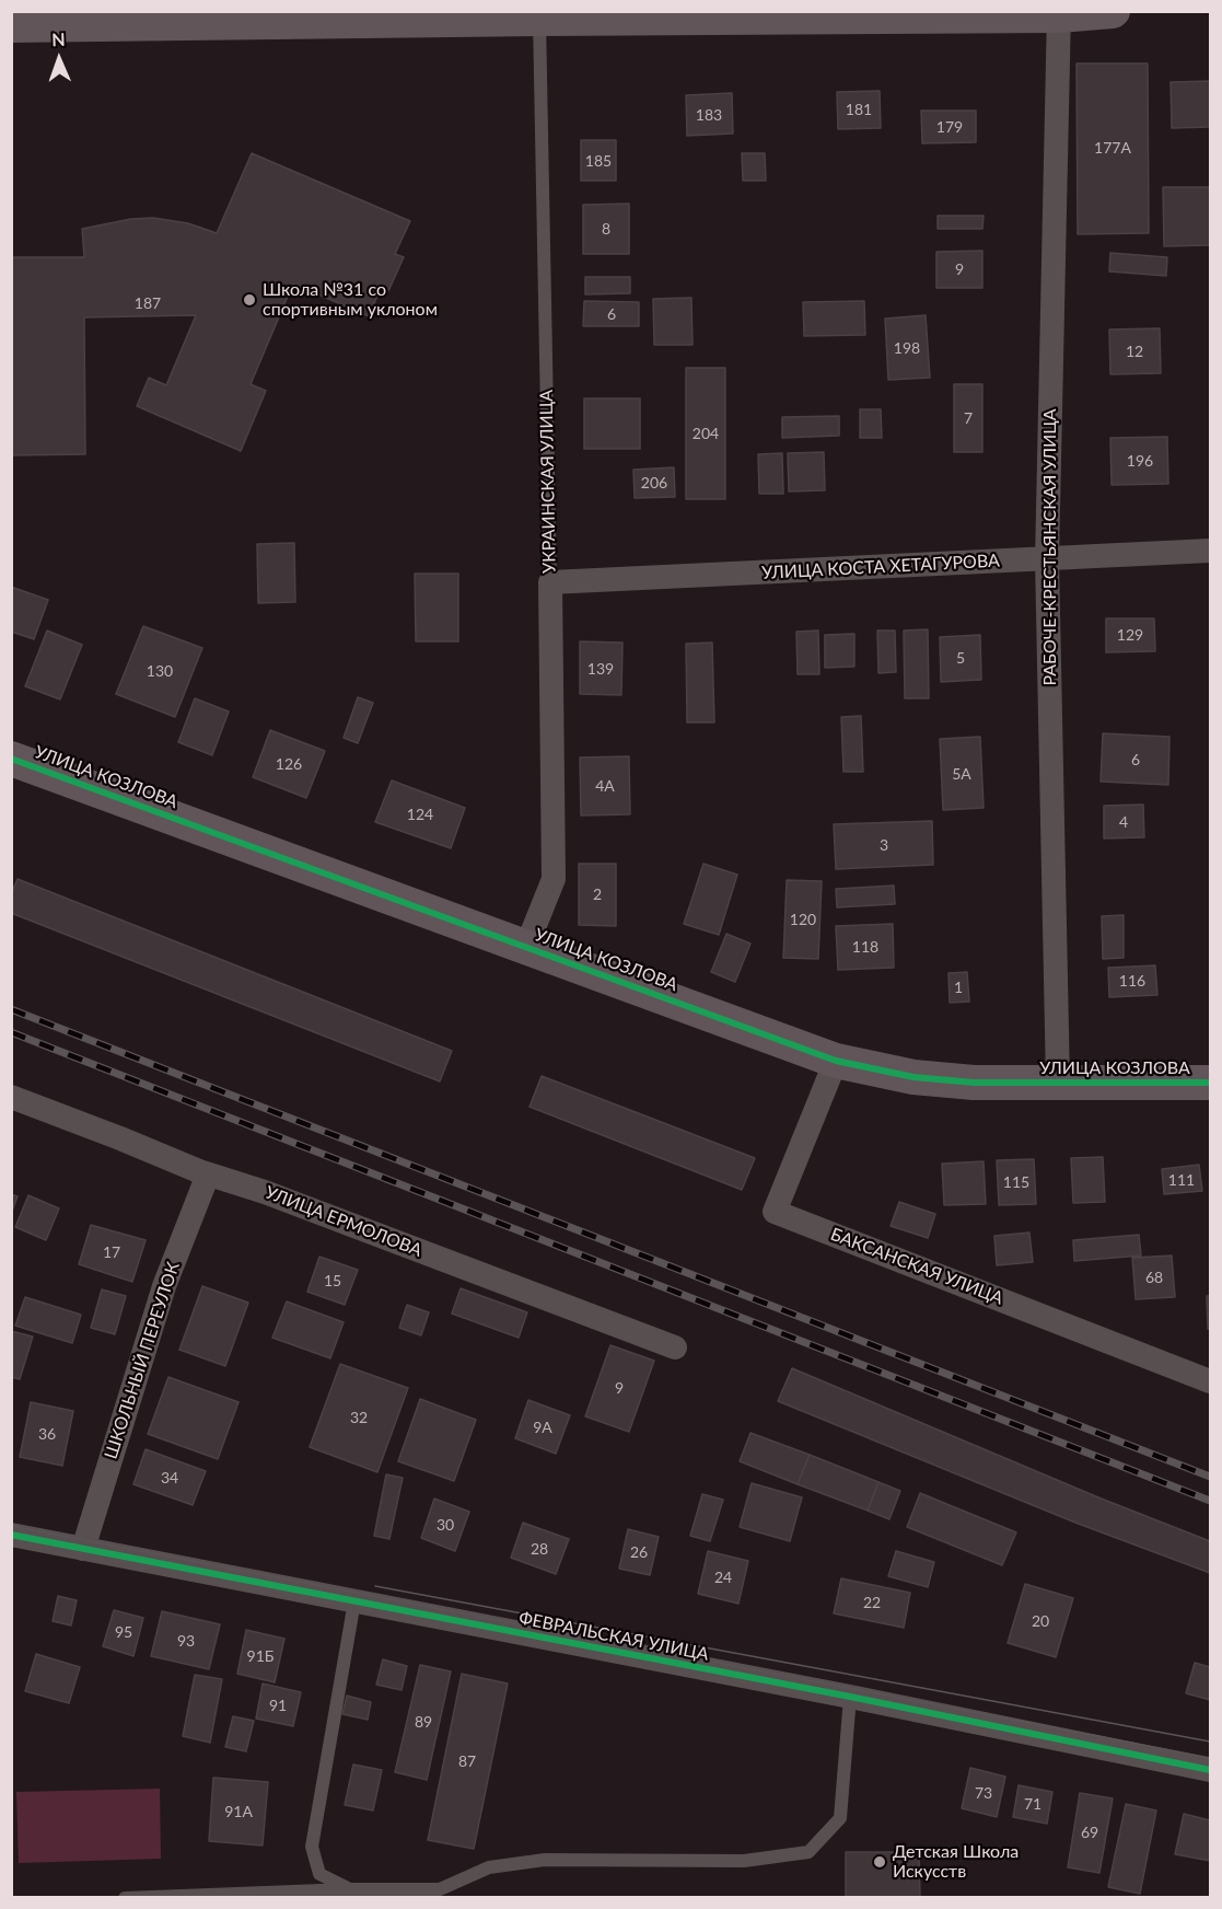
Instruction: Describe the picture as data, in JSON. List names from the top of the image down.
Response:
{
  "streets": {
    "street": [
      "УКРАИНСКАЯ УЛИЦА",
      "РАБОЧЕ-КРЕСТЬЯНСКАЯ УЛИЦА",
      "УЛИЦА КОСТА ХЕТАГУРОВА",
      "УЛИЦА КОЗЛОВА",
      "УЛИЦА ЕРМОЛОВА",
      "БАКСАНСКАЯ УЛИЦА",
      "ШКОЛЬНЫЙ ПЕРЕУЛОК",
      "ФЕВРАЛЬСКАЯ УЛИЦА"
    ]
  },
  "crossings": [
    ["УКРАИНСКАЯ УЛИЦА", "УЛИЦА КОСТА ХЕТАГУРОВА"],
    ["УКРАИНСКАЯ УЛИЦА", "УЛИЦА КОЗЛОВА"],
    ["РАБОЧЕ-КРЕСТЬЯНСКАЯ УЛИЦА", "УЛИЦА КОСТА ХЕТАГУРОВА"],
    ["РАБОЧЕ-КРЕСТЬЯНСКАЯ УЛИЦА", "УЛИЦА КОЗЛОВА"],
    ["УЛИЦА КОЗЛОВА", "БАКСАНСКАЯ УЛИЦА"],
    ["УЛИЦА ЕРМОЛОВА", "ШКОЛЬНЫЙ ПЕРЕУЛОК"],
    ["ШКОЛЬНЫЙ ПЕРЕУЛОК", "ФЕВРАЛЬСКАЯ УЛИЦА"]
  ],
  "places": ["Школа №31 со спортивным уклоном", "Детская Школа Искусств"],
  "house_numbers": [
    "181",
    "183",
    "179",
    "177А",
    "185",
    "8",
    "9",
    "187",
    "6",
    "198",
    "12",
    "7",
    "204",
    "196",
    "206",
    "129",
    "5",
    "139",
    "130",
    "6",
    "126",
    "5А",
    "4А",
    "124",
    "4",
    "3",
    "2",
    "120",
    "118",
    "116",
    "1",
    "111",
    "115",
    "17",
    "68",
    "15",
    "9",
    "32",
    "9А",
    "36",
    "34",
    "30",
    "28",
    "26",
    "24",
    "22",
    "20",
    "95",
    "93",
    "91Б",
    "91",
    "89",
    "87",
    "73",
    "71",
    "91А",
    "69"
  ],
  "north": "top"
}
